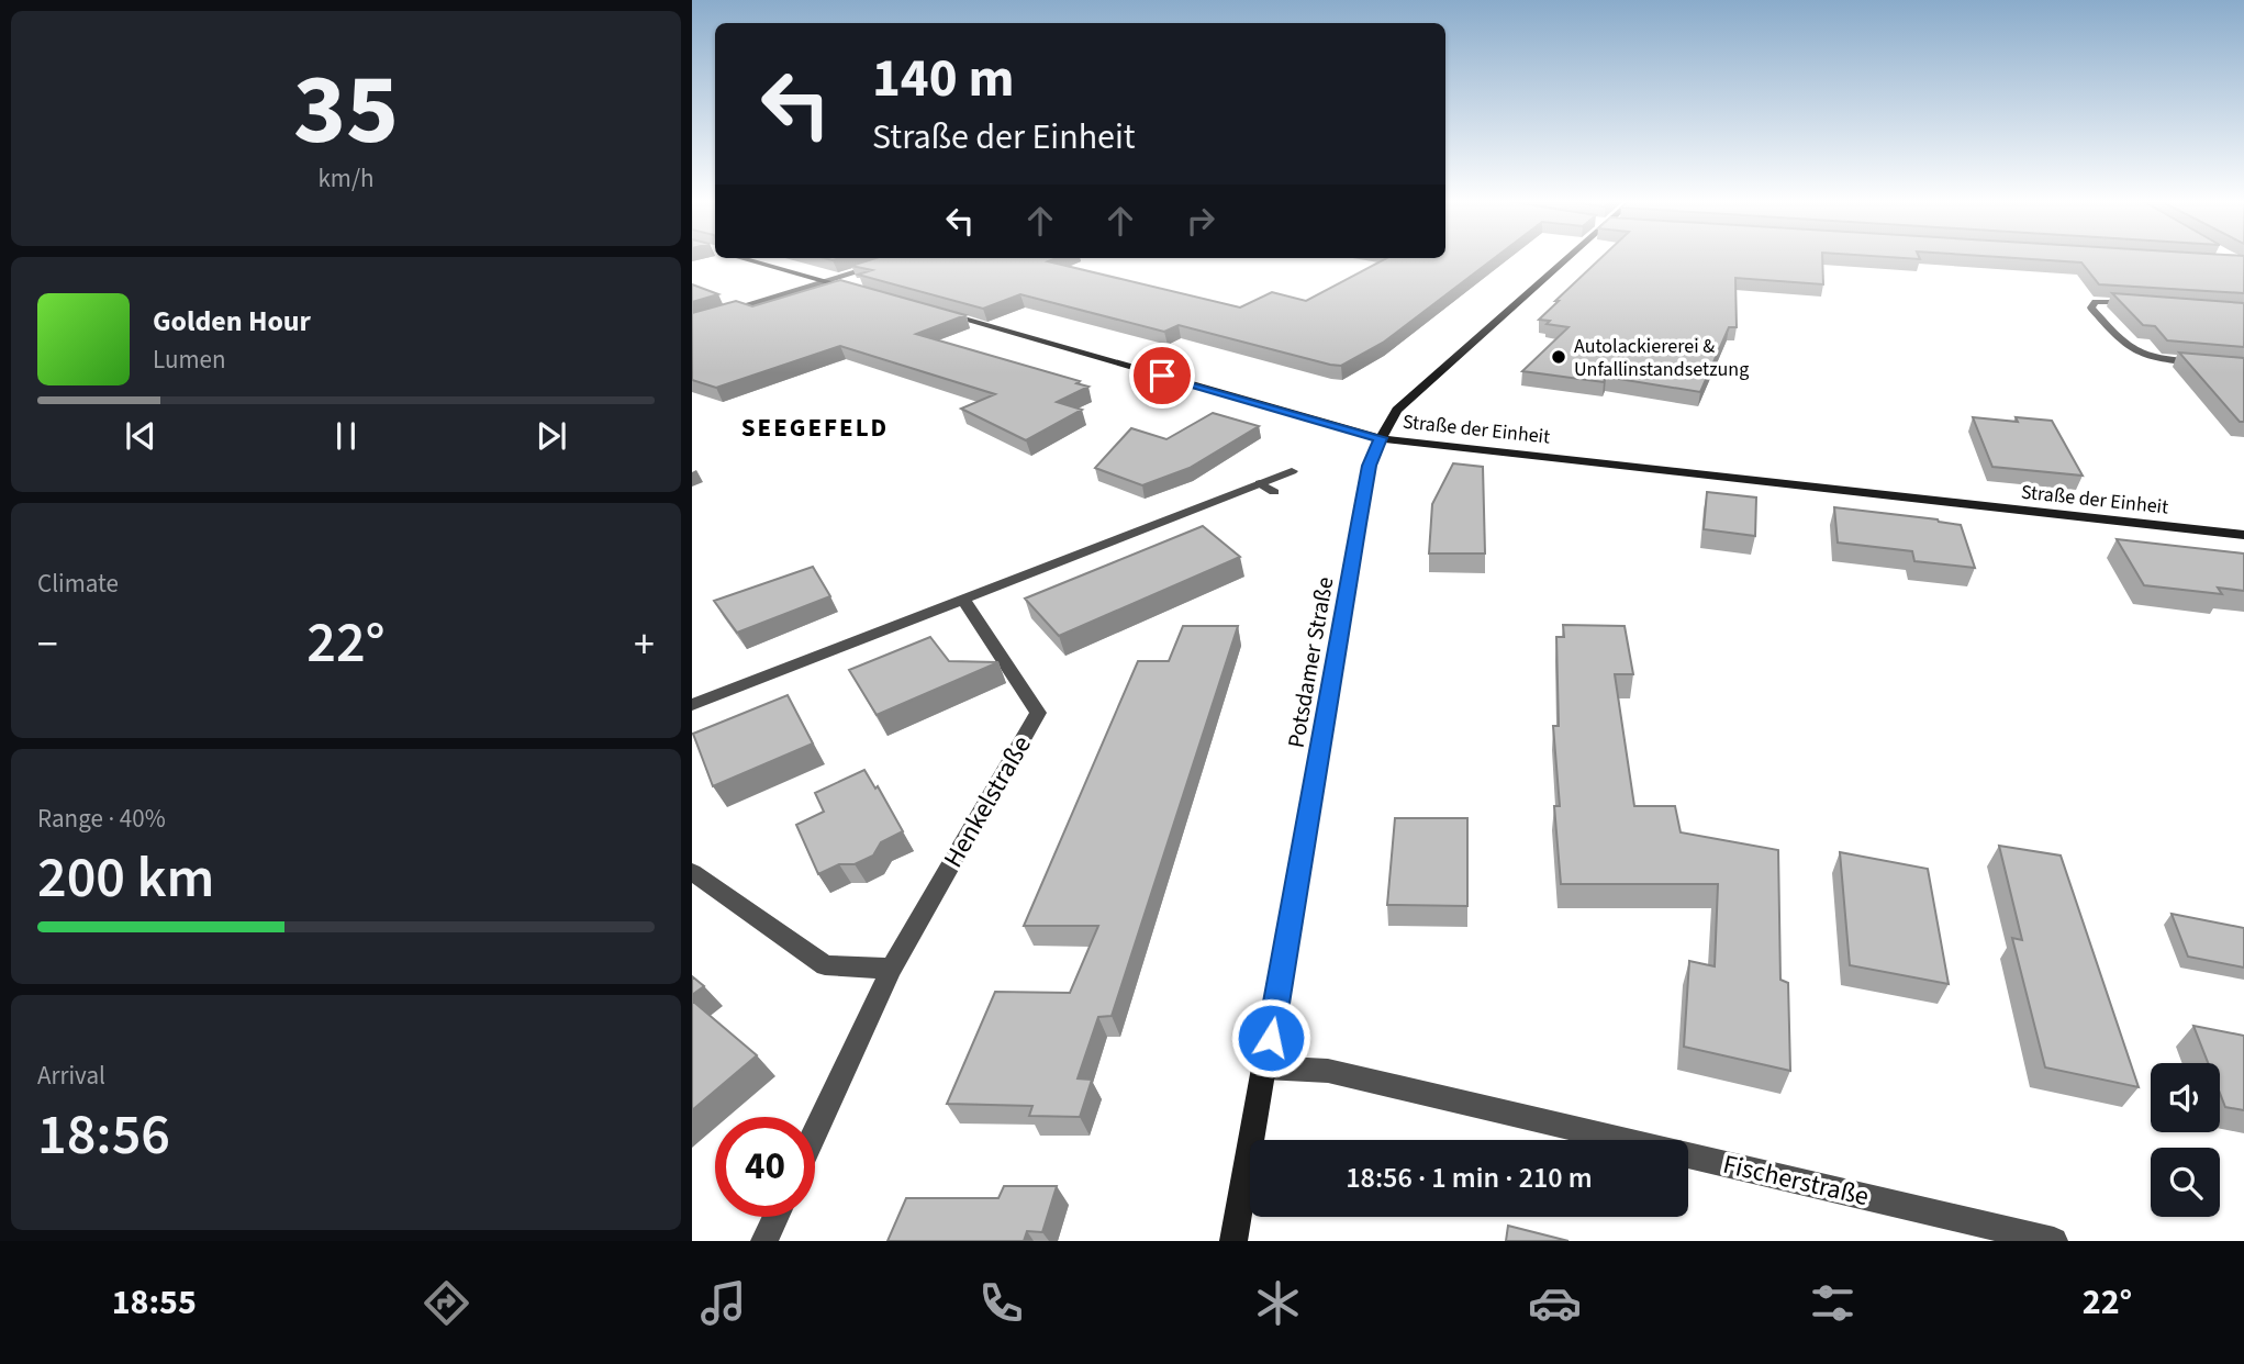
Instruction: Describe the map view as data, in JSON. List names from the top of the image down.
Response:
{
  "streets": {
    "street": [
      "Straße der Einheit",
      "Potsdamer Straße",
      "Henkelstraße",
      "Fischerstraße"
    ]
  },
  "crossings": [
    ["Straße der Einheit", "Potsdamer Straße"],
    ["Potsdamer Straße", "Fischerstraße"]
  ],
  "districts": ["SEEGEFELD"],
  "places": ["Autolackiererei & Unfallinstandsetzung"],
  "page": {
    "tile": [
      ["35", "km/h"],
      "Climate",
      ["Range · 40%", "200 km"],
      ["Arrival", "18:56"]
    ],
    "turn": ["140 m", "Straße der Einheit"],
    "song": ["Golden Hour", "Lumen"],
    "heat": ["−", "22°", "+"],
    "limit": "40",
    "trip": "18:56 · 1 min · 210 m",
    "tabs": ["18:55", "22°"]
  }
}
